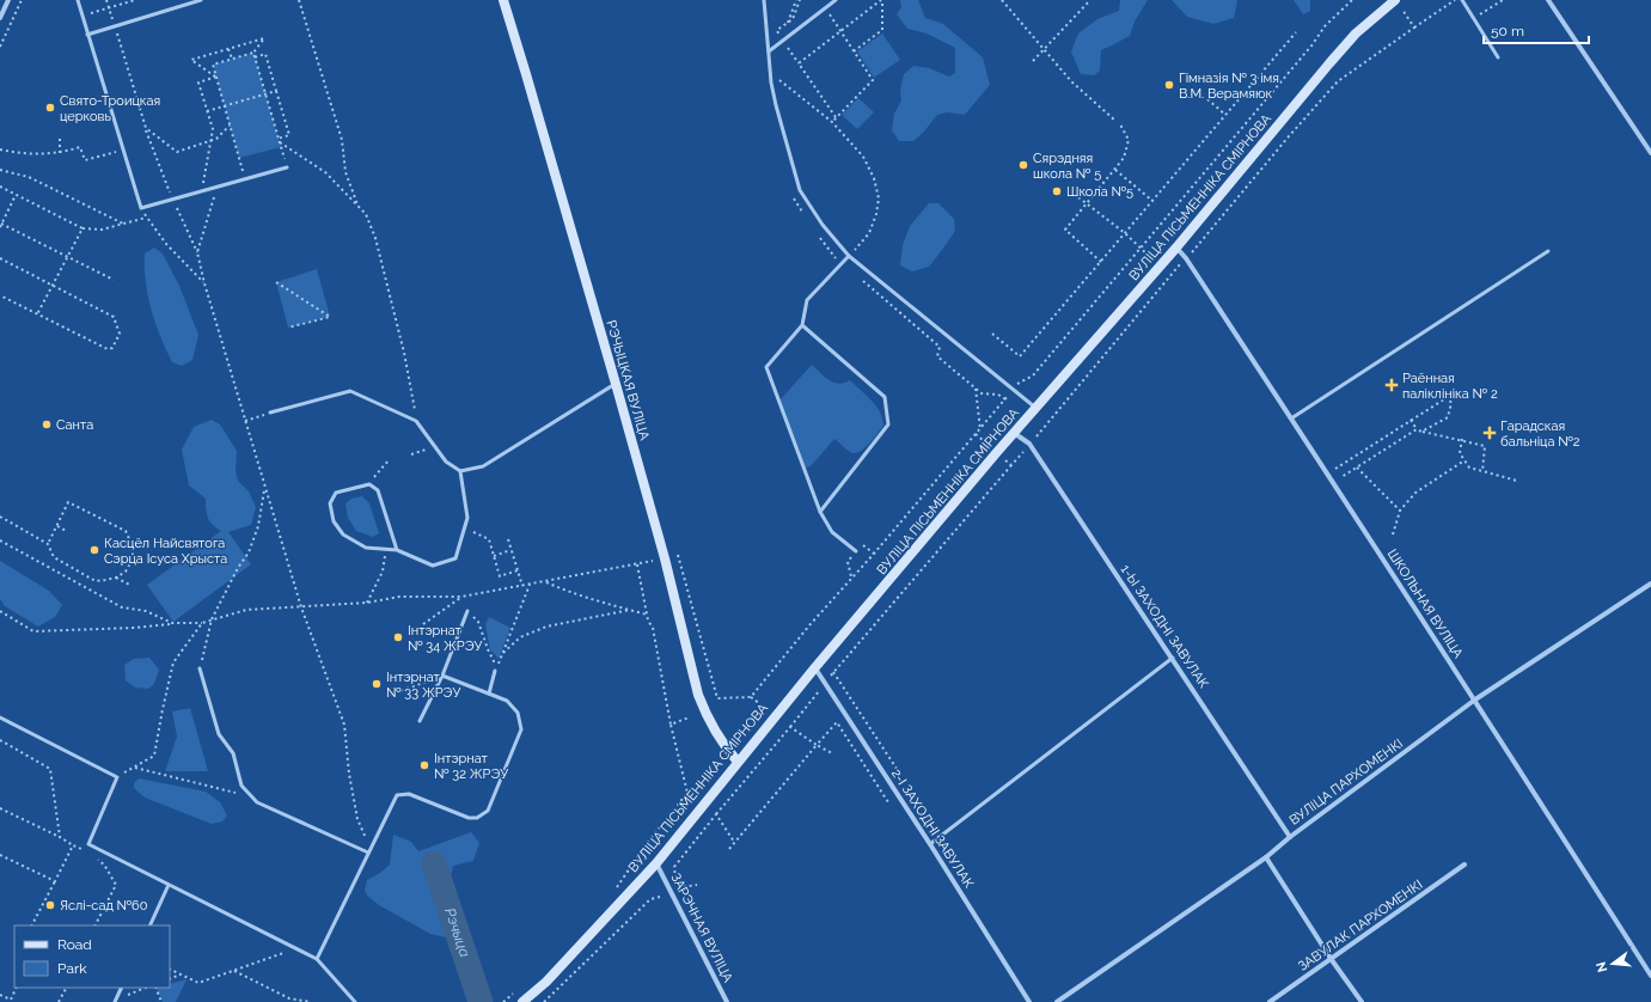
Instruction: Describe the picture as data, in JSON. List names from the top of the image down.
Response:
{
  "streets": {
    "main road": ["ВУЛІЦА ПІСЬМЕННІКА СМІРНОВА", "РЭЧЫЦКАЯ ВУЛІЦА"],
    "street": [
      "ШКОЛЬНАЯ ВУЛІЦА",
      "1-Ы ЗАХОДНІ ЗАВУЛАК",
      "ВУЛІЦА ПАРХОМЕНКІ",
      "2-І ЗАХОДНІ ЗАВУЛАК",
      "ЗАВУЛАК ПАРХОМЕНКІ",
      "ЗАРЭЧНАЯ ВУЛІЦА"
    ]
  },
  "crossings": [
    ["ВУЛІЦА ПІСЬМЕННІКА СМІРНОВА", "РЭЧЫЦКАЯ ВУЛІЦА"],
    ["ВУЛІЦА ПІСЬМЕННІКА СМІРНОВА", "ШКОЛЬНАЯ ВУЛІЦА"],
    ["ВУЛІЦА ПІСЬМЕННІКА СМІРНОВА", "1-Ы ЗАХОДНІ ЗАВУЛАК"],
    ["ВУЛІЦА ПІСЬМЕННІКА СМІРНОВА", "2-І ЗАХОДНІ ЗАВУЛАК"],
    ["ВУЛІЦА ПІСЬМЕННІКА СМІРНОВА", "ЗАРЭЧНАЯ ВУЛІЦА"],
    ["ШКОЛЬНАЯ ВУЛІЦА", "ВУЛІЦА ПАРХОМЕНКІ"],
    ["1-Ы ЗАХОДНІ ЗАВУЛАК", "ВУЛІЦА ПАРХОМЕНКІ"]
  ],
  "water": ["Рэчыца"],
  "places": {
    "other": [
      "Гімназія № 3 імя В.М. Верамяюк",
      "Свято-Троицкая церковь",
      "Сярэдняя школа № 5",
      "Школа №5",
      "Санта",
      "Касцёл Найсвятога Сэрца Ісуса Хрыста",
      "Інтэрнат № 34 ЖРЭУ",
      "Інтэрнат № 33 ЖРЭУ",
      "Інтэрнат № 32 ЖРЭУ",
      "Яслі-сад №60"
    ],
    "health": ["Раённая паліклініка № 2", "Гарадская бальніца №2"]
  },
  "legend": ["Road", "Park"],
  "scale_bar": "50 m",
  "north": "left"
}
